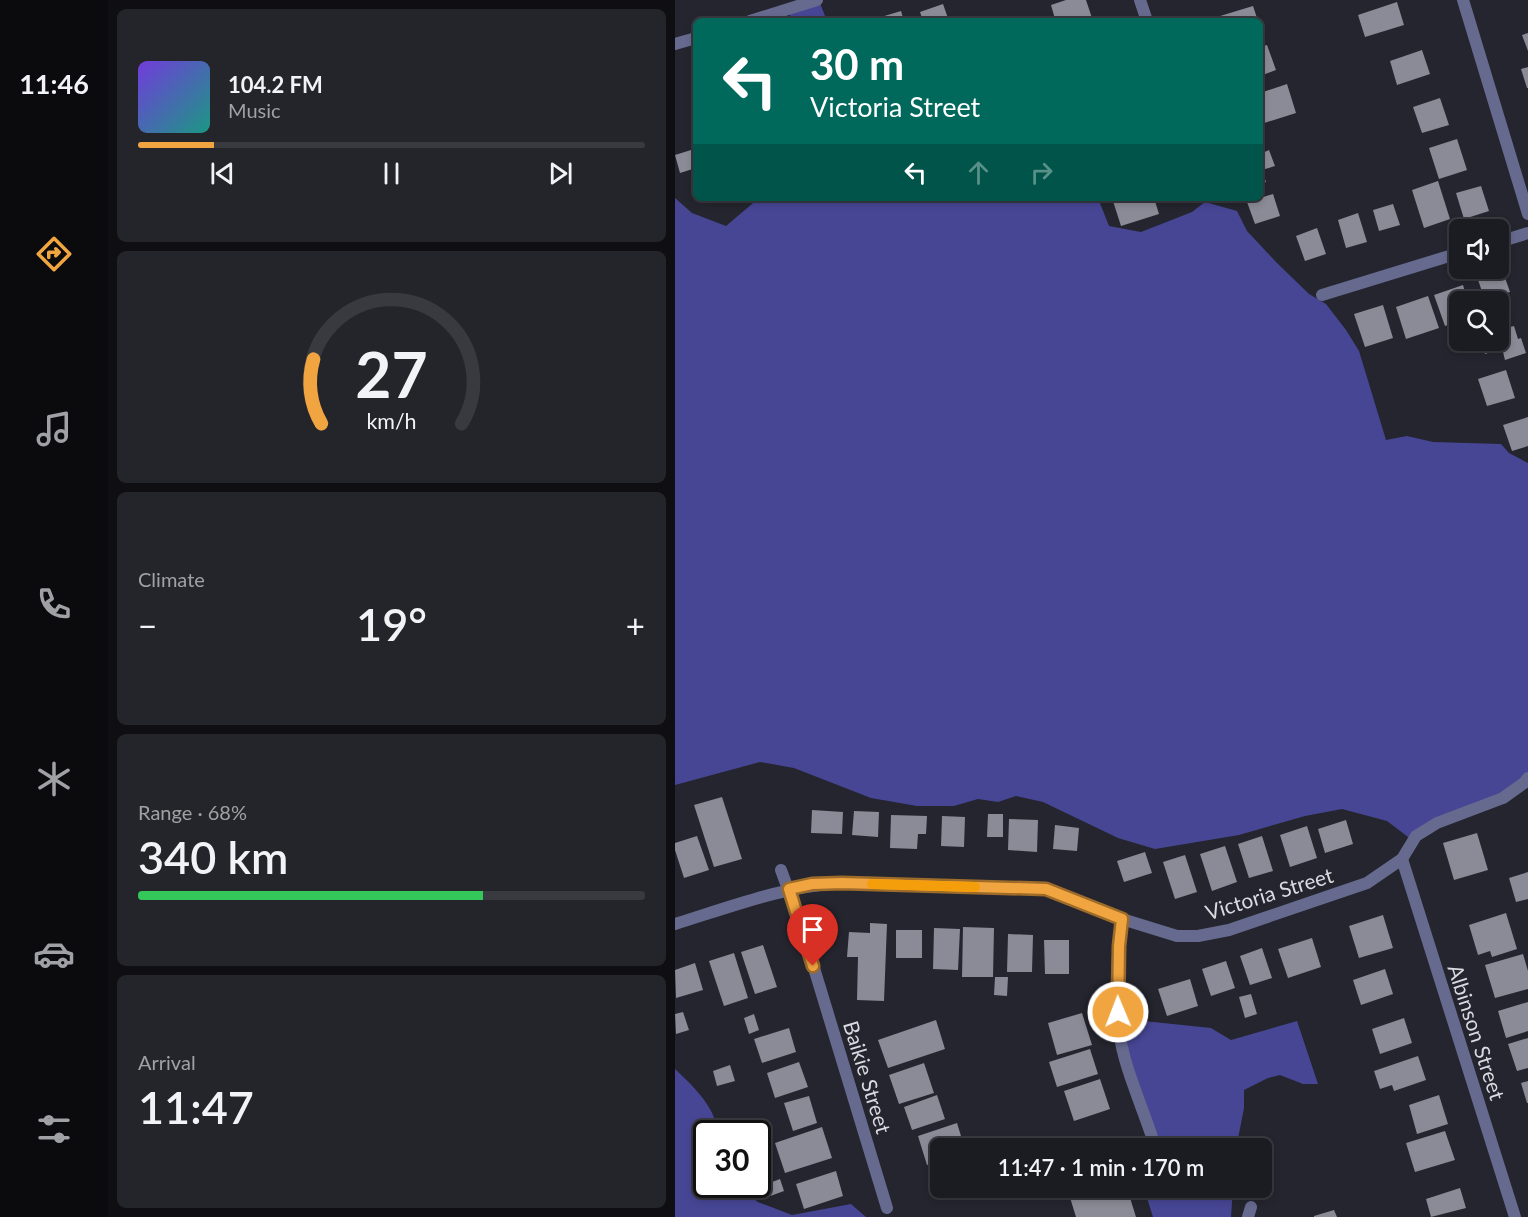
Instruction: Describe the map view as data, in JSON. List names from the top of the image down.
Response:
{
  "streets": {
    "street": ["Victoria Street", "Albinson Street", "Baikie Street"]
  },
  "crossings": [
    ["Victoria Street", "Albinson Street"],
    ["Victoria Street", "Baikie Street"]
  ],
  "page": {
    "tabs": "11:46",
    "turn": ["30 m", "Victoria Street"],
    "song": ["104.2 FM", "Music"],
    "tile": [
      "Climate",
      ["Range · 68%", "340 km"],
      ["Arrival", "11:47"]
    ],
    "heat": ["−", "19°", "+"],
    "limit": "30",
    "trip": "11:47 · 1 min · 170 m",
    "gauge": ["27", "km/h"]
  }
}
